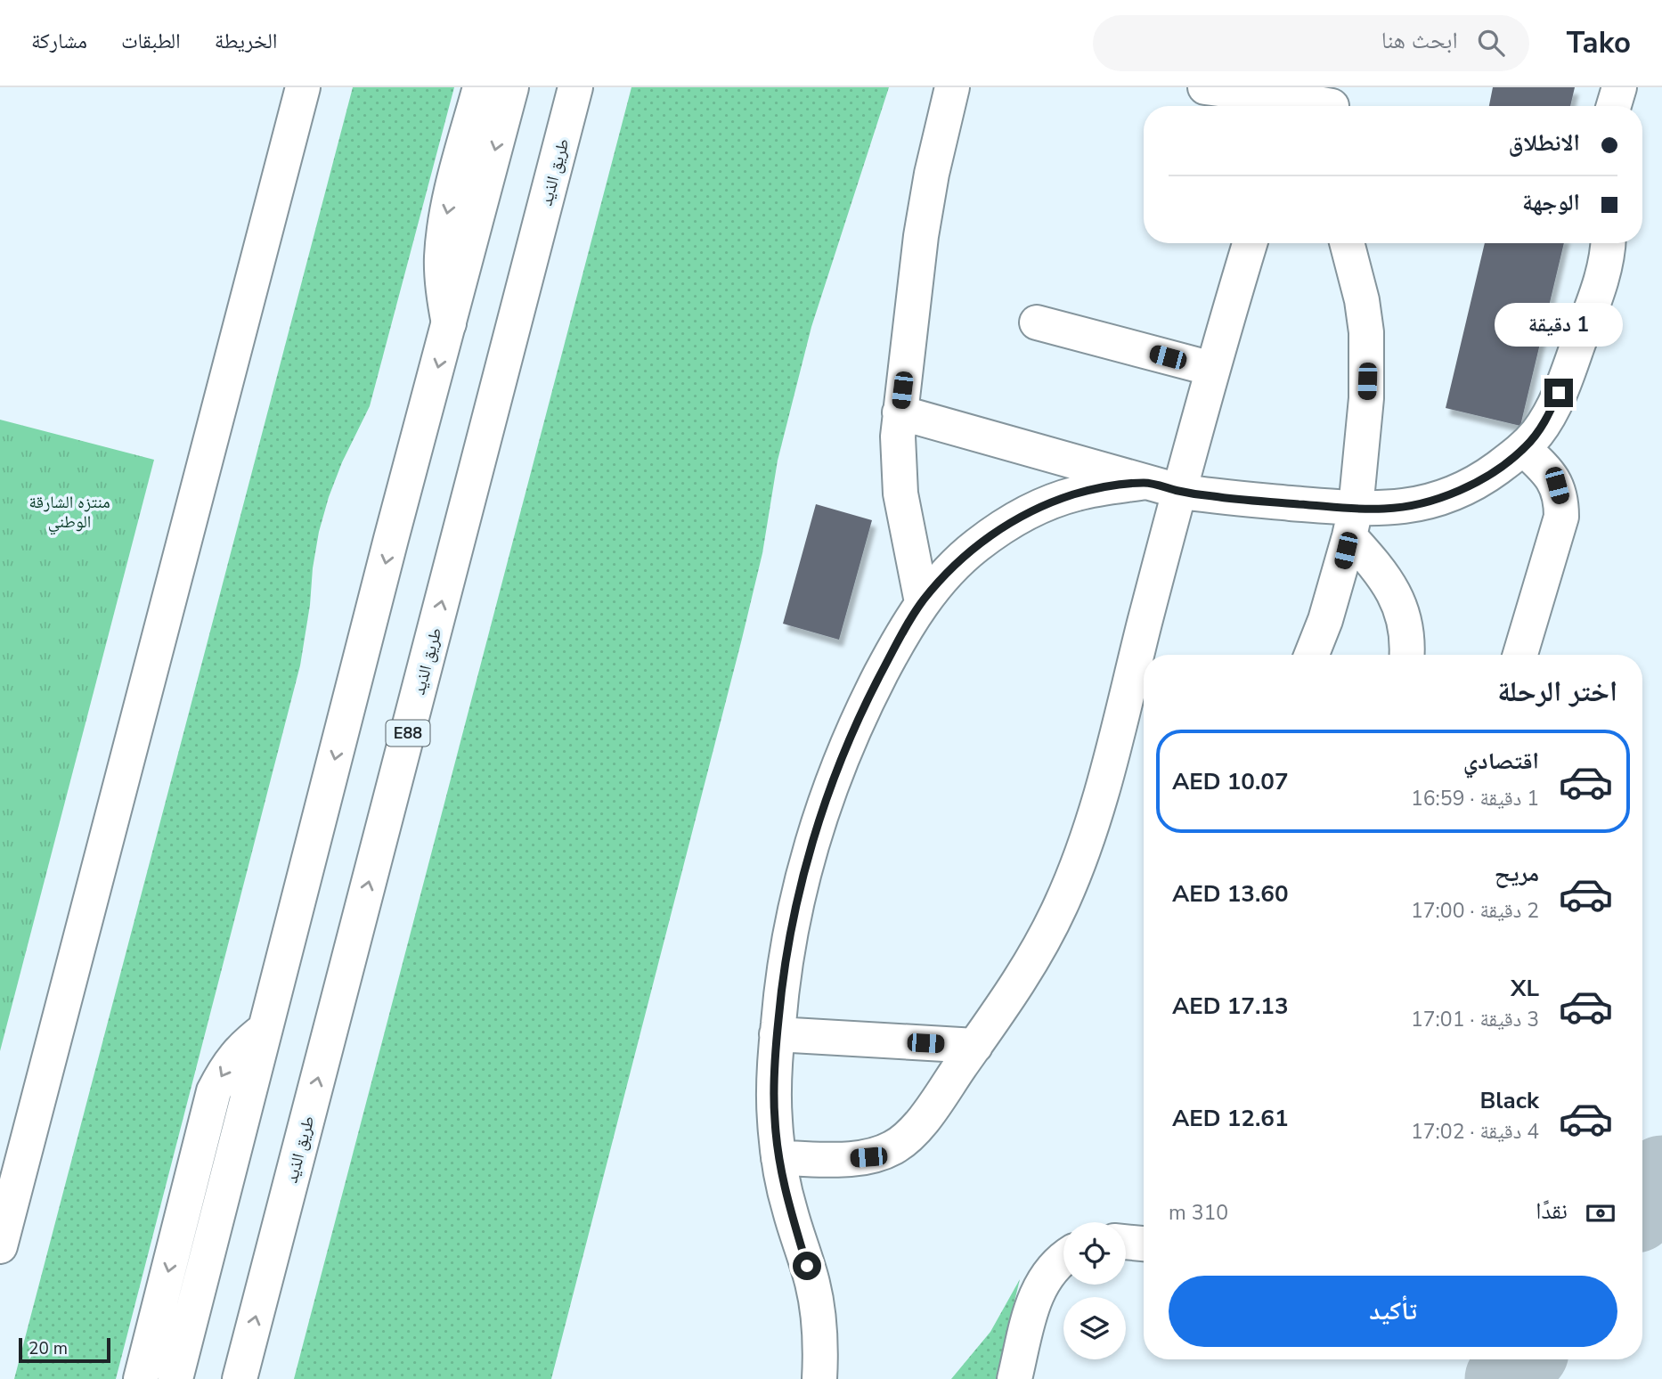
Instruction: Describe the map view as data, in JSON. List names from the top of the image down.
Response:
{
  "streets": {
    "main road": ["طريق الذيد", "E88"]
  },
  "parks": ["منتزه الشارقة الوطني"],
  "scale_bar": "20 m",
  "page": {
    "header": "Tako",
    "search": "ابحث هنا",
    "nav": ["الخريطة", "الطبقات", "مشاركة"],
    "banner": ["الانطلاق", "الوجهة"],
    "bubble": "1 دقيقة",
    "heading": "اختر الرحلة",
    "list": [
      {
        "name": "اقتصادي",
        "note": "1 دقيقة · 16:59",
        "value": "AED 10.07"
      },
      {
        "name": "مريح",
        "note": "2 دقيقة · 17:00",
        "value": "AED 13.60"
      },
      {
        "name": "XL",
        "note": "3 دقيقة · 17:01",
        "value": "AED 17.13"
      },
      {
        "name": "Black",
        "note": "4 دقيقة · 17:02",
        "value": "AED 12.61"
      }
    ],
    "pay": ["نقدًا", "310 m"],
    "buttons": "تأكيد",
    "scale": "20 m"
  }
}
